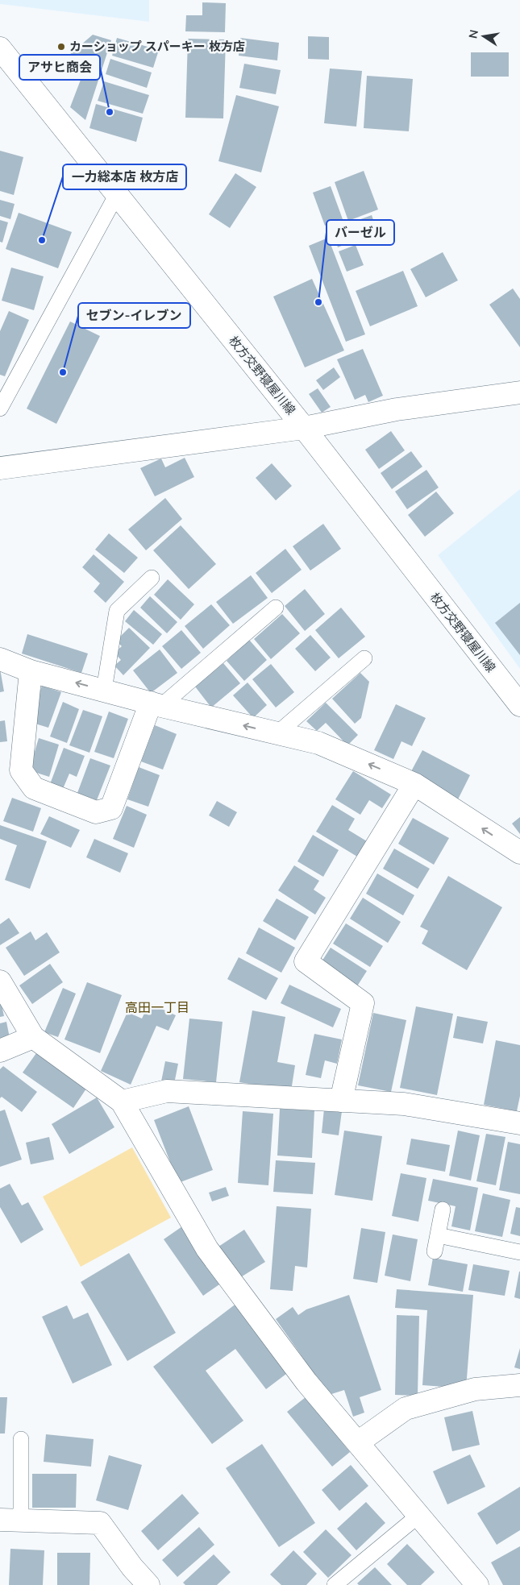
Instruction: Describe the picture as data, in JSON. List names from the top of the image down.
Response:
{
  "streets": {
    "street": ["枚方交野寝屋川線"]
  },
  "districts": ["高田一丁目"],
  "places": [
    "カーショップ スパーキー 枚方店",
    "アサヒ商会",
    "一力総本店 枚方店",
    "バーゼル",
    "セブン-イレブン"
  ],
  "north": "left"
}
